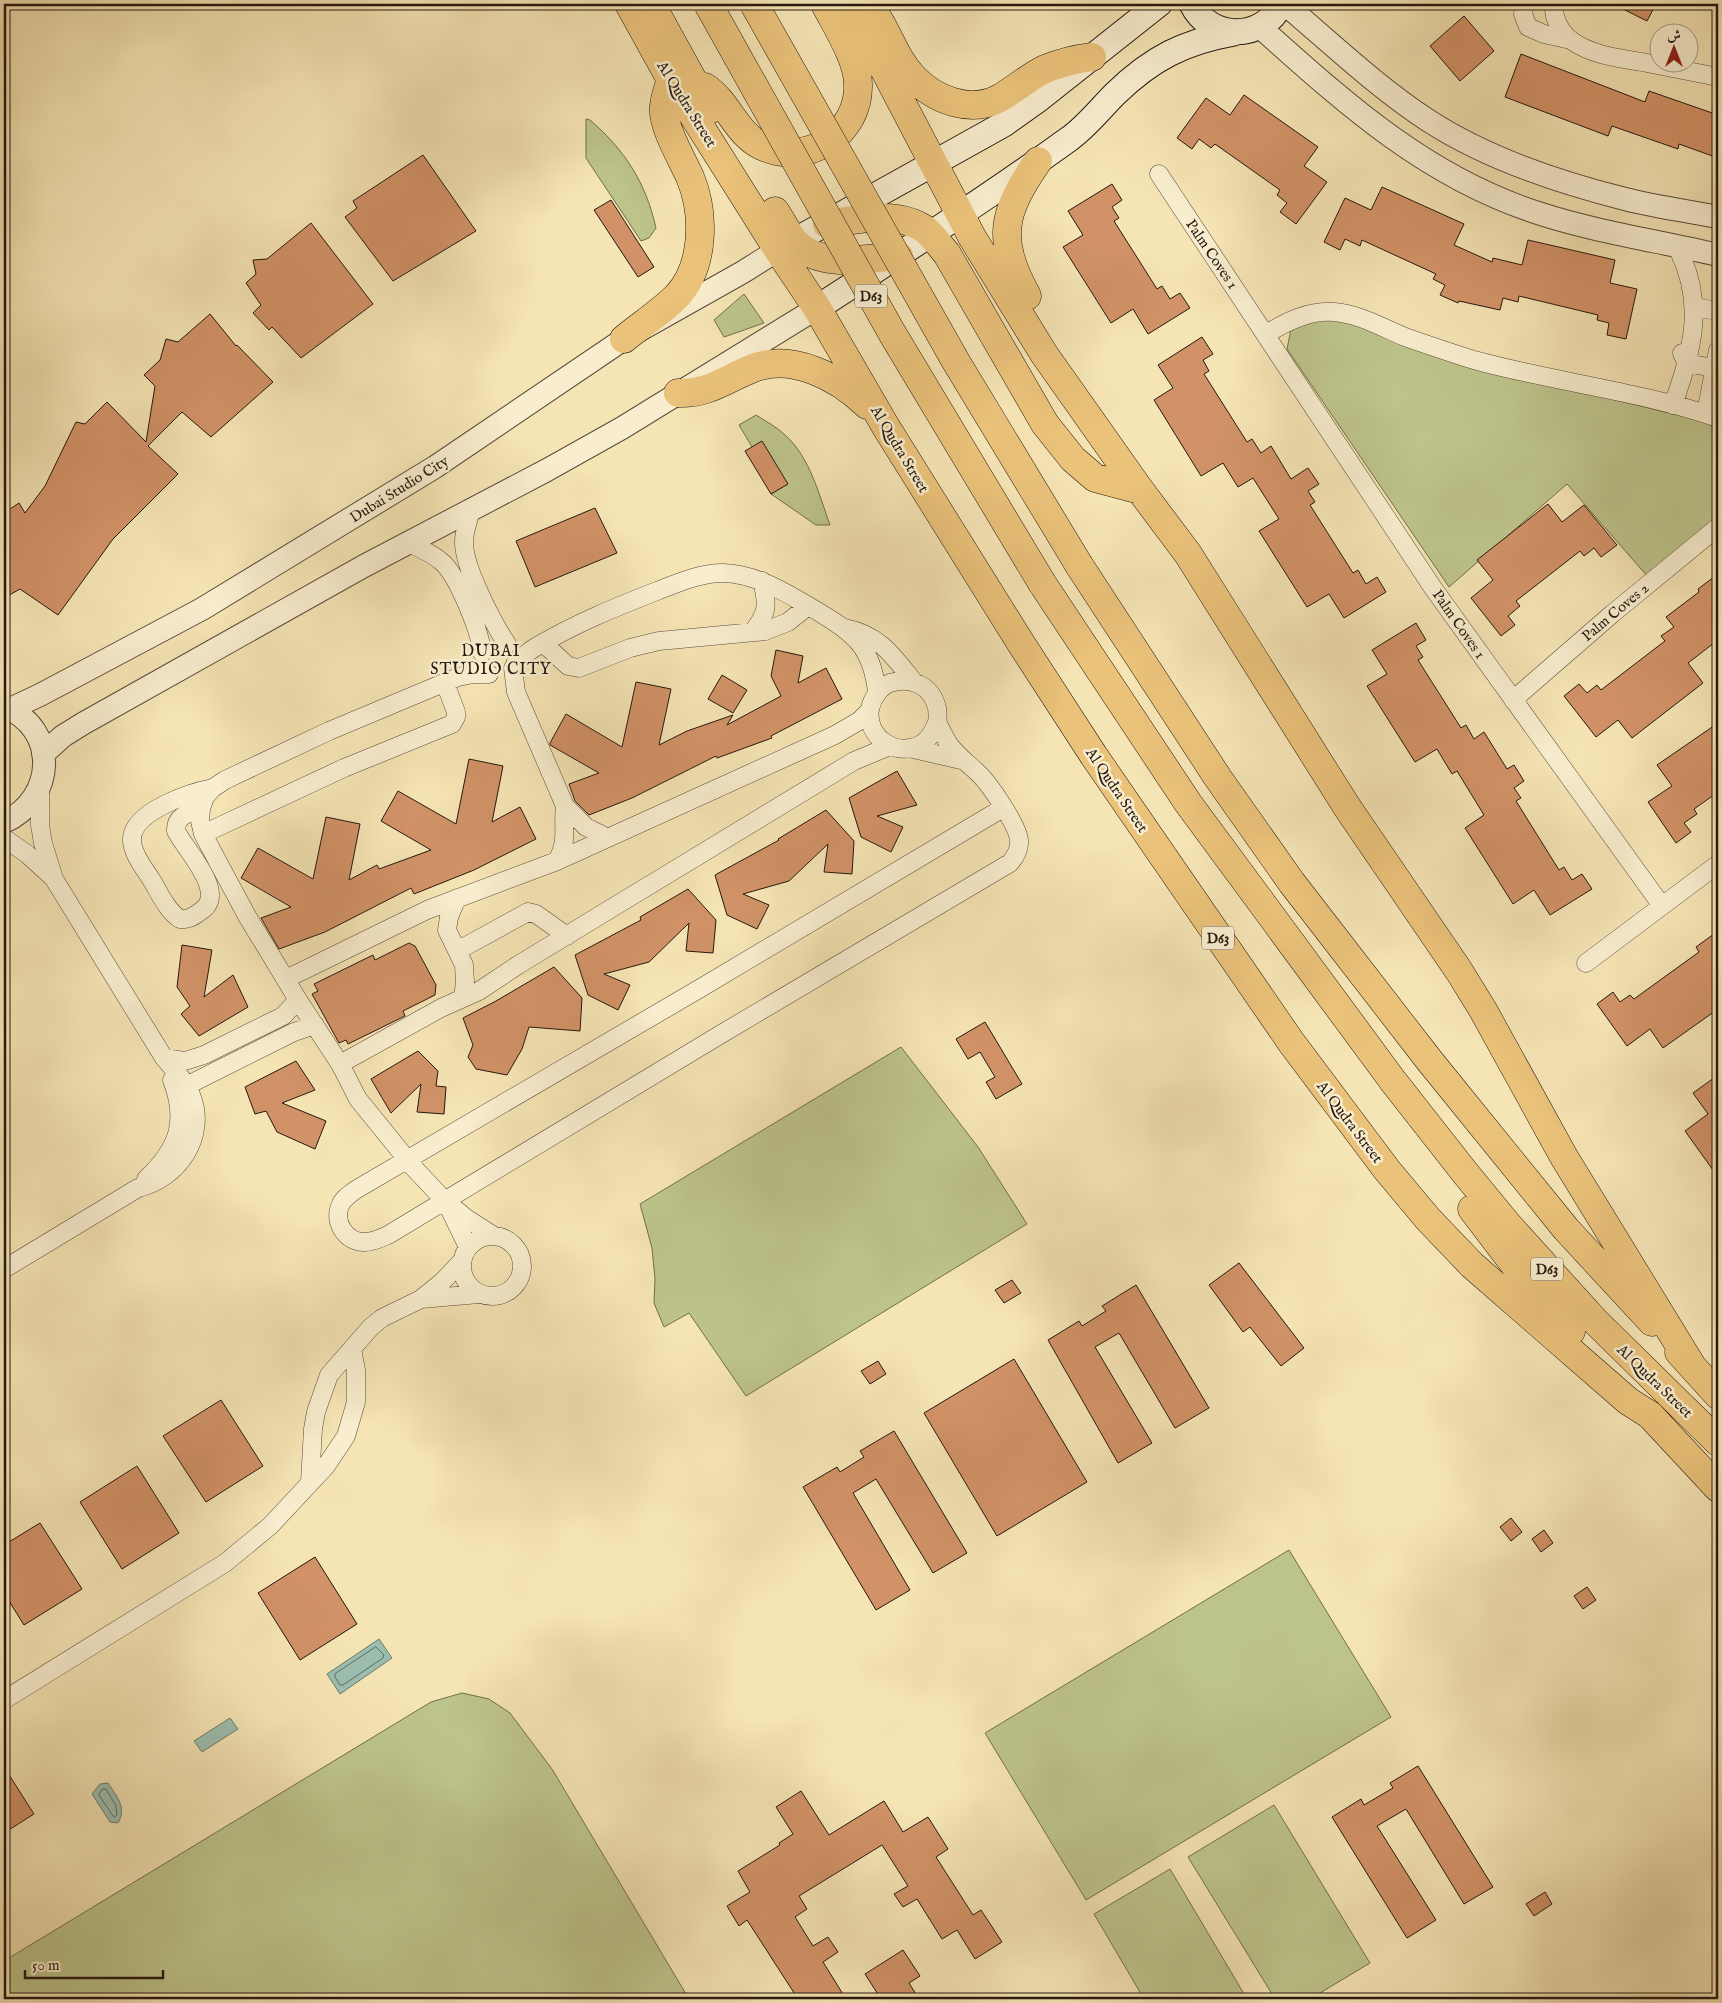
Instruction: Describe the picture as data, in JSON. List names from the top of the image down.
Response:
{
  "streets": {
    "main road": ["Al Qudra Street", "D63"],
    "street": ["Palm Coves 1", "Dubai Studio City", "Palm Coves 2"]
  },
  "crossings": [
    ["Al Qudra Street", "Dubai Studio City"],
    ["Palm Coves 1", "Palm Coves 2"]
  ],
  "districts": ["DUBAI STUDIO CITY"],
  "scale_bar": "50 m",
  "north": "top"
}
